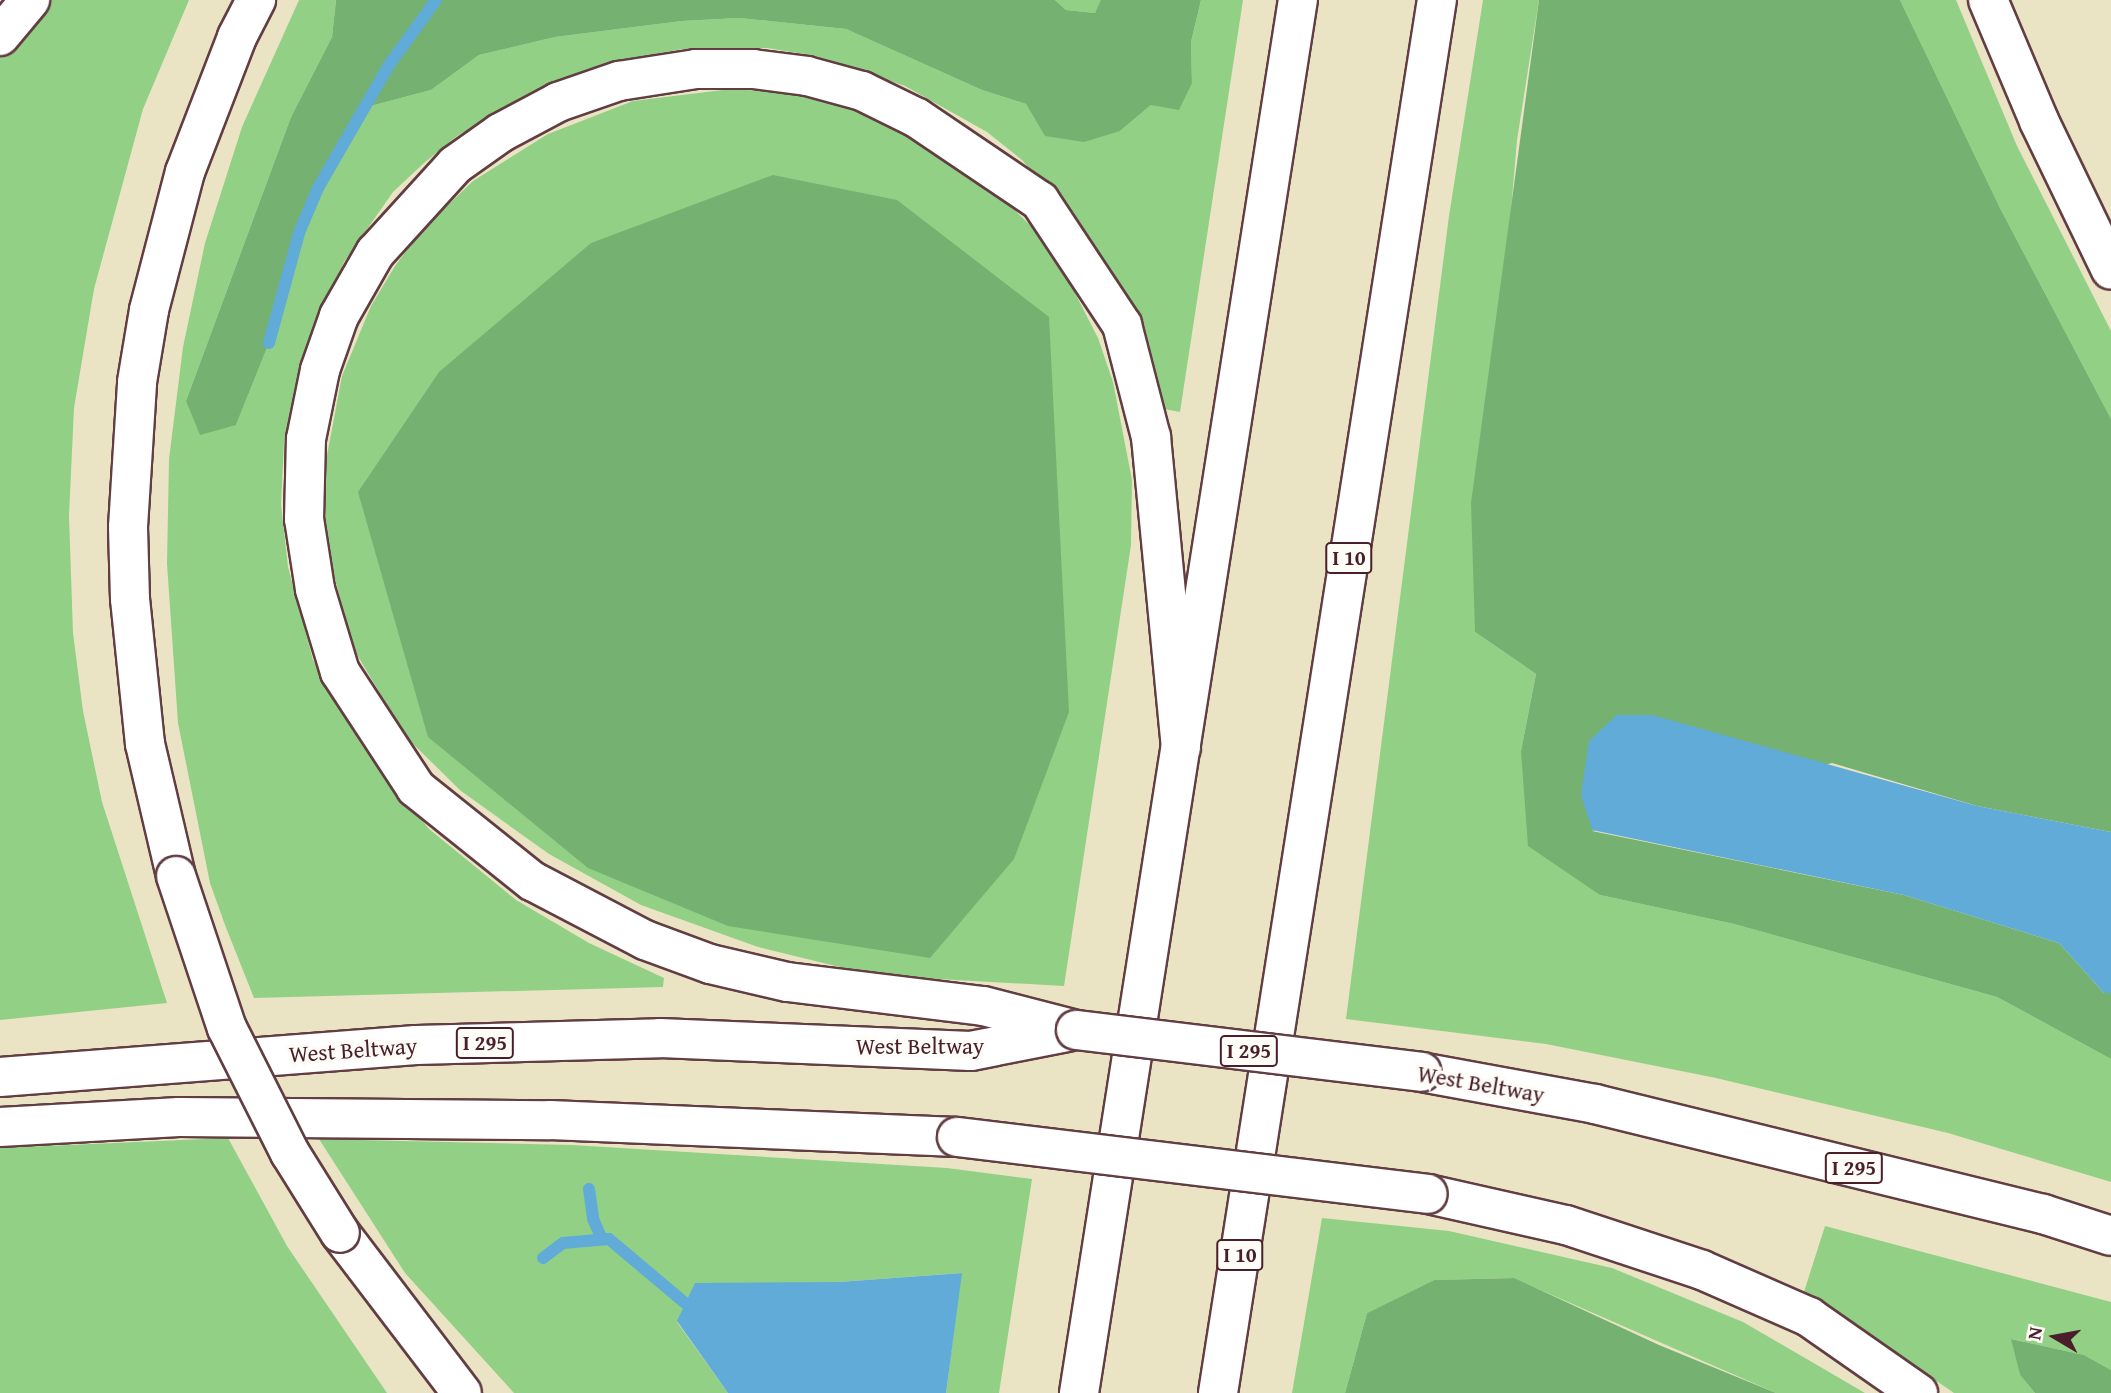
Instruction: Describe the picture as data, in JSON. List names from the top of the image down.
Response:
{
  "streets": {
    "highway": ["I 10", "I 295", "West Beltway"]
  },
  "north": "left"
}
